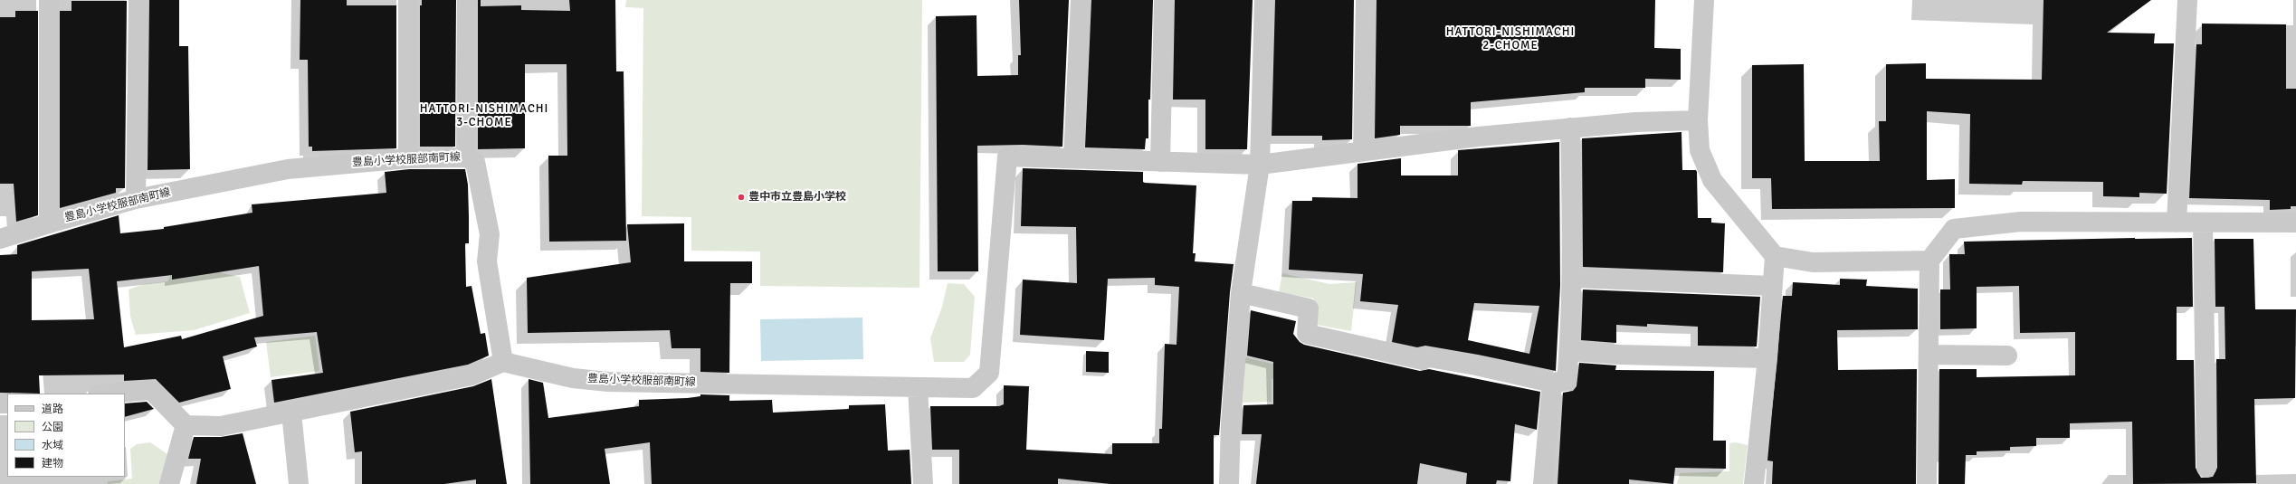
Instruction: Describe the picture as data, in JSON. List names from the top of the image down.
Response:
{
  "streets": {
    "street": ["豊島小学校服部南町線"]
  },
  "districts": ["HATTORI-NISHIMACHI 2-CHOME", "HATTORI-NISHIMACHI 3-CHOME"],
  "places": ["豊中市立豊島小学校"],
  "legend": [
    "道路",
    "公園",
    "水域",
    "建物"
  ]
}
